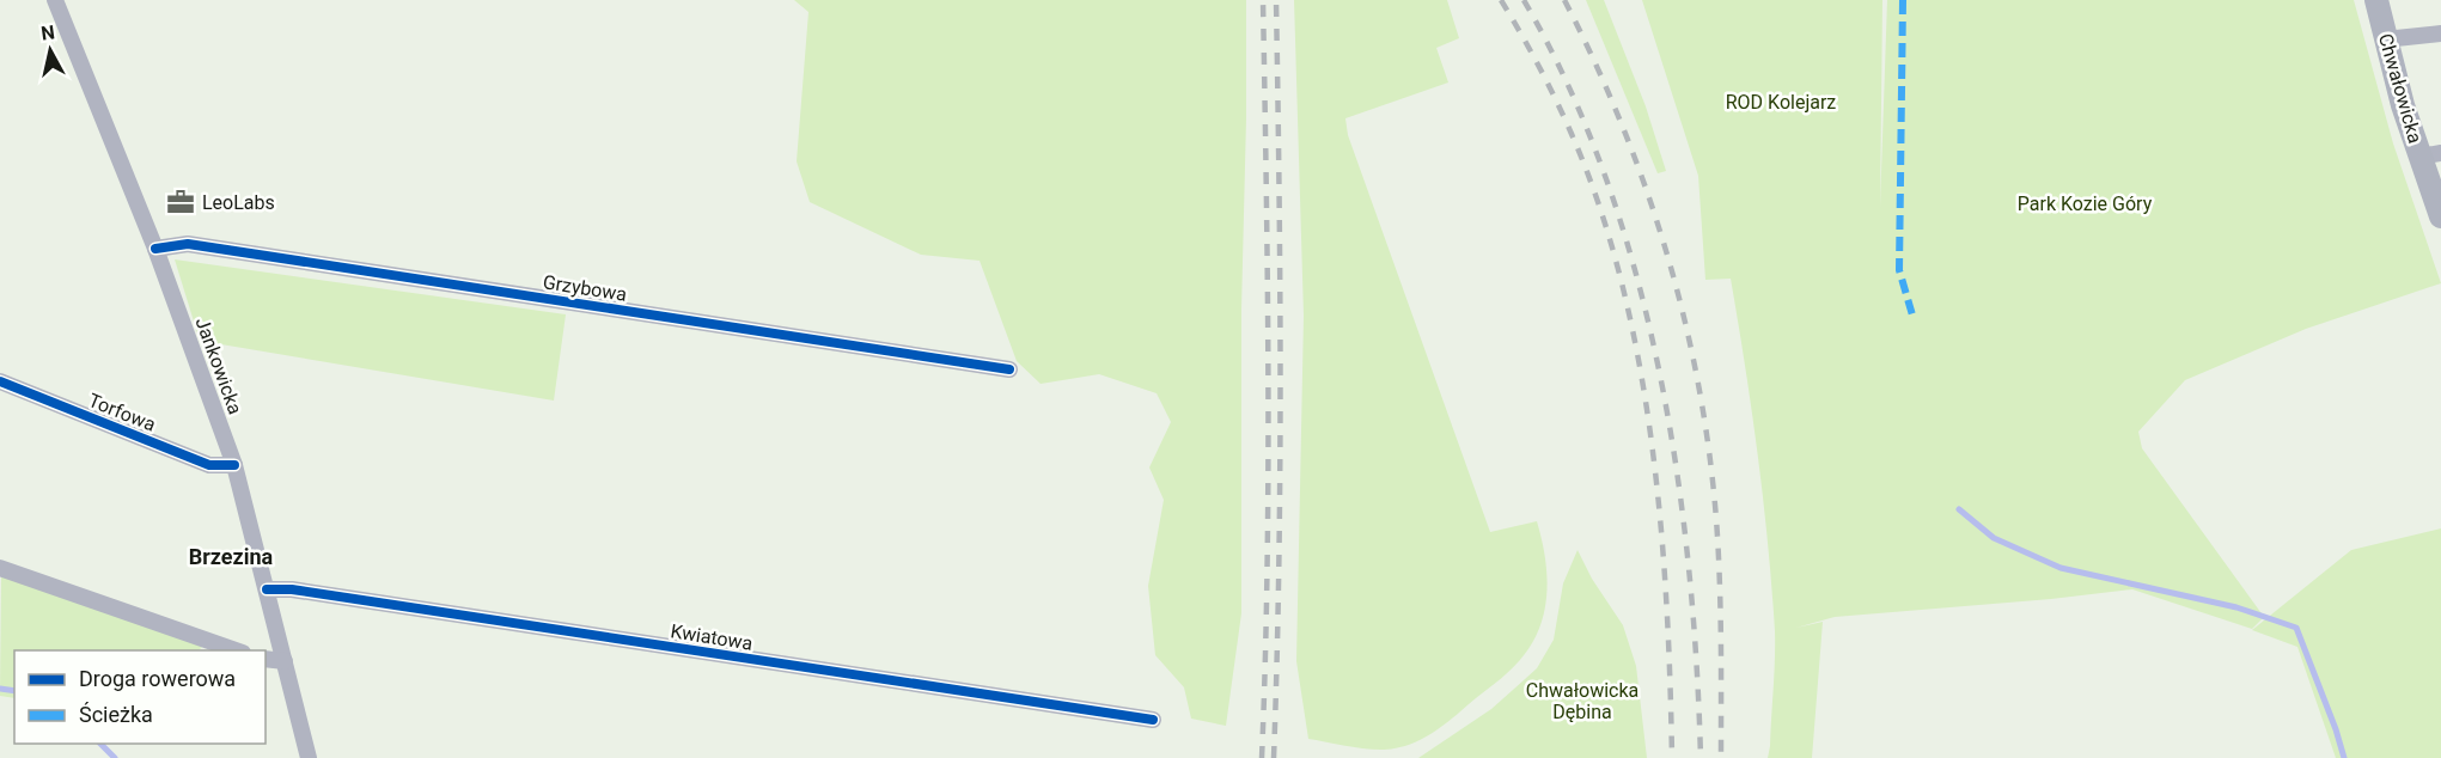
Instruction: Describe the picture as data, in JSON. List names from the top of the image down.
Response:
{
  "streets": {
    "main road": ["Chwałowicka"],
    "street": [
      "Grzybowa",
      "Jankowicka",
      "Torfowa",
      "Kwiatowa"
    ]
  },
  "crossings": [
    ["Grzybowa", "Jankowicka"],
    ["Jankowicka", "Torfowa"],
    ["Jankowicka", "Kwiatowa"]
  ],
  "districts": ["Brzezina"],
  "parks": ["ROD Kolejarz", "Park Kozie Góry", "Chwałowicka Dębina"],
  "places": {
    "office": ["LeoLabs"]
  },
  "legend": ["Droga rowerowa", "Ścieżka"],
  "north": "top"
}
